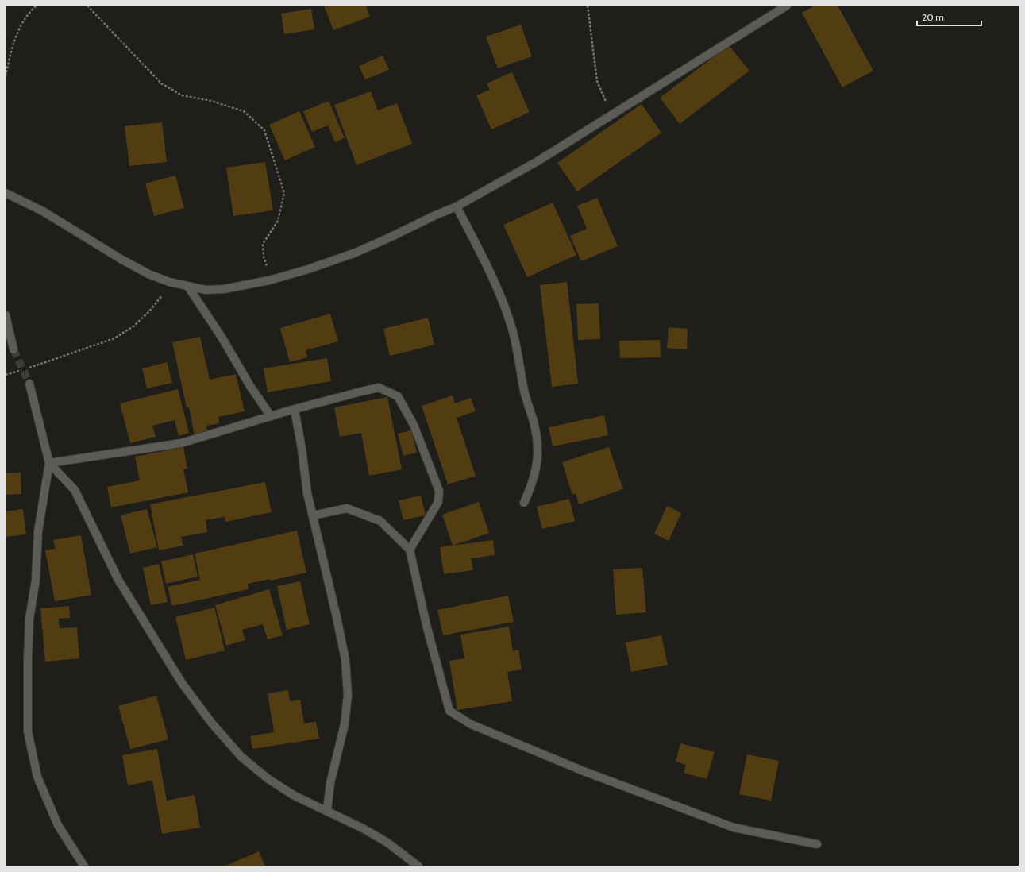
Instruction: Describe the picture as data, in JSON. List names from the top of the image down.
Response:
{
  "scale_bar": "20 m"
}
